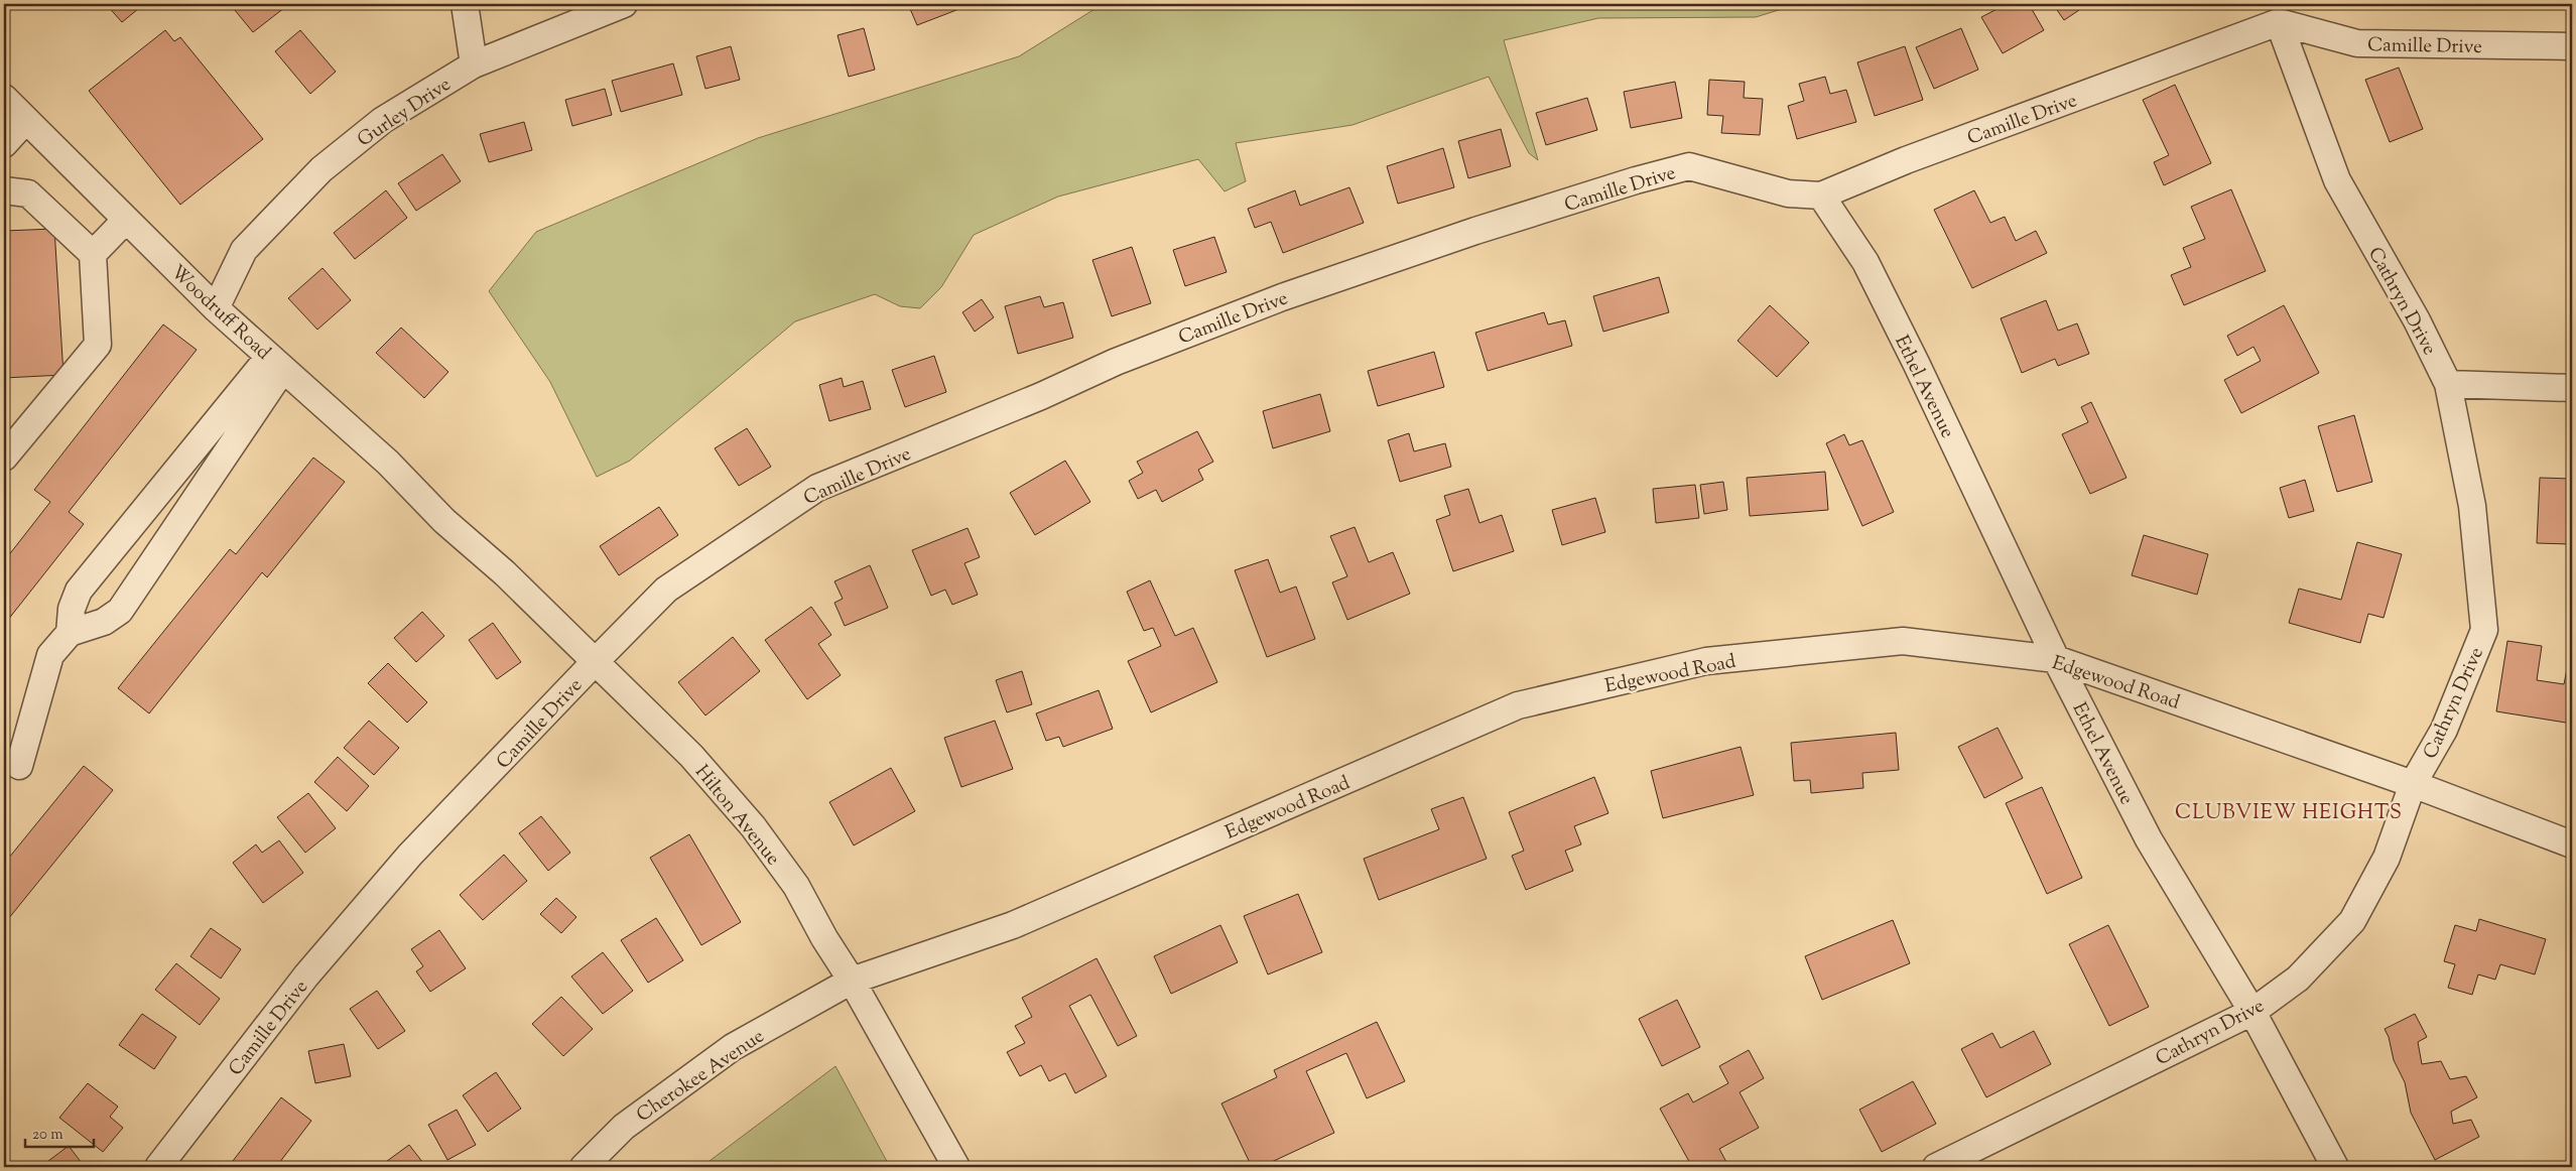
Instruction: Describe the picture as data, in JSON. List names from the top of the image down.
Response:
{
  "streets": {
    "street": [
      "Camille Drive",
      "Gurley Drive",
      "Cathryn Drive",
      "Woodruff Road",
      "Ethel Avenue",
      "Edgewood Road",
      "Hilton Avenue",
      "Cherokee Avenue"
    ]
  },
  "crossings": [
    ["Camille Drive", "Cathryn Drive"],
    ["Camille Drive", "Ethel Avenue"],
    ["Camille Drive", "Hilton Avenue"],
    ["Gurley Drive", "Woodruff Road"],
    ["Cathryn Drive", "Ethel Avenue"],
    ["Cathryn Drive", "Edgewood Road"],
    ["Woodruff Road", "Hilton Avenue"],
    ["Ethel Avenue", "Edgewood Road"],
    ["Edgewood Road", "Hilton Avenue"],
    ["Edgewood Road", "Cherokee Avenue"],
    ["Hilton Avenue", "Cherokee Avenue"]
  ],
  "districts": ["CLUBVIEW HEIGHTS"],
  "scale_bar": "20 m"
}
